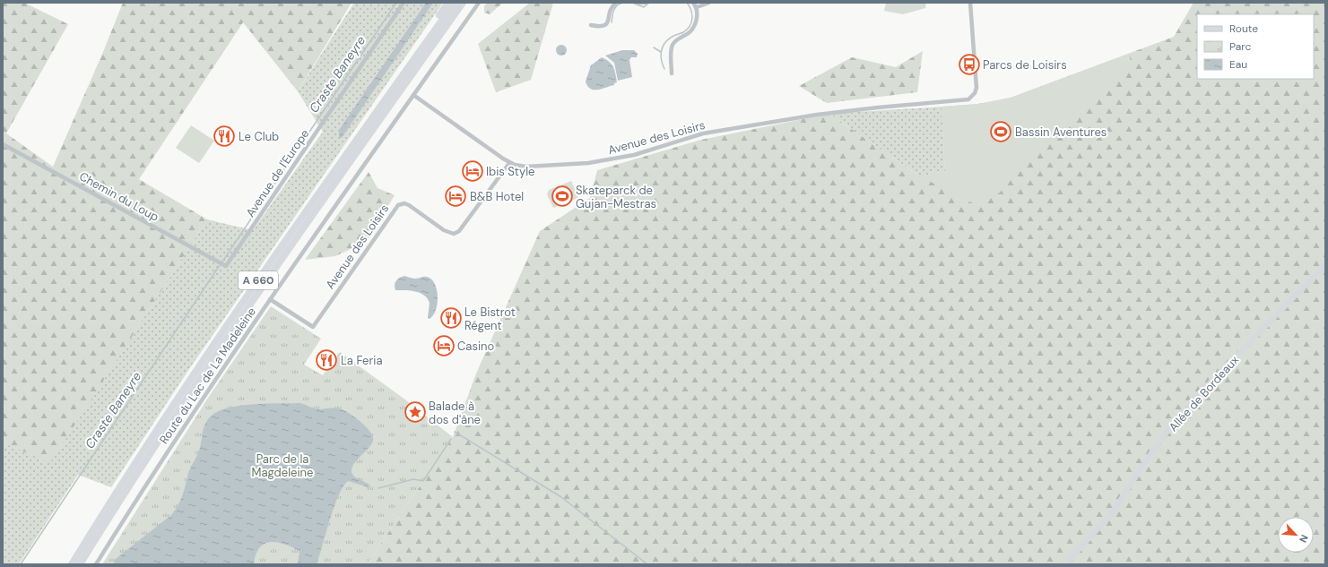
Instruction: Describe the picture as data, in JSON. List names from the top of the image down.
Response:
{
  "streets": {
    "highway": ["A 660"],
    "main road": ["Allée de Bordeaux"],
    "street": [
      "Avenue des Loisirs",
      "Avenue de l'Europe",
      "Chemin du Loup",
      "Route du Lac de La Madeleine"
    ]
  },
  "crossings": [
    ["Avenue des Loisirs", "Route du Lac de La Madeleine"],
    ["Avenue de l'Europe", "Chemin du Loup"]
  ],
  "water": ["Craste Baneyre"],
  "parks": ["Parc de la Magdeleine"],
  "places": {
    "bus stop": ["Parcs de Loisirs"],
    "sports": ["Bassin Aventures", "Skateparck de Gujan-Mestras"],
    "restaurant": ["Le Club", "Le Bistrot Régent", "La Feria"],
    "hotel": ["Ibis Style", "B&B Hotel", "Casino"],
    "place": ["Balade à dos d'âne"]
  },
  "legend": ["Route", "Parc", "Eau"],
  "north": "bottom right"
}
